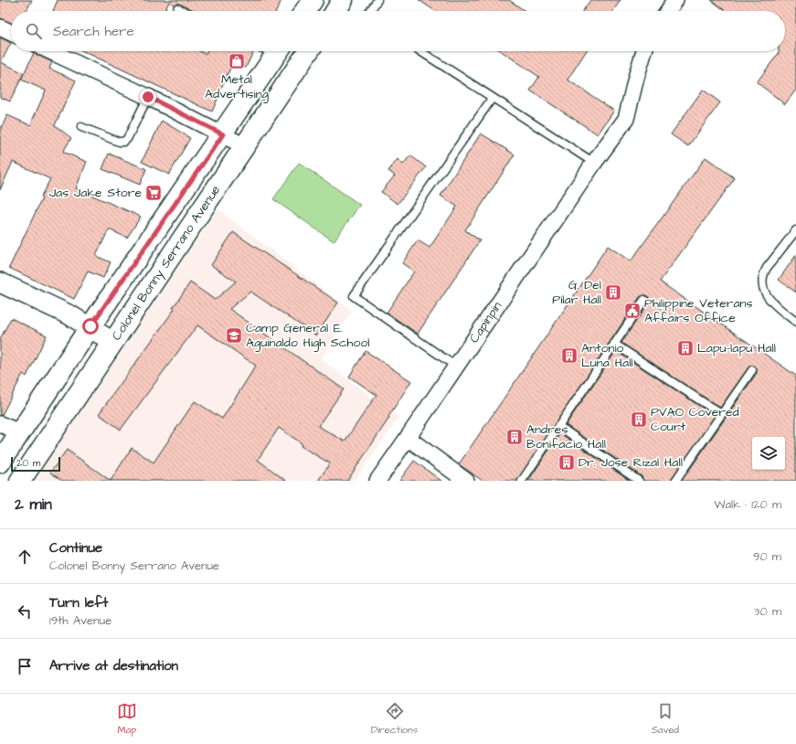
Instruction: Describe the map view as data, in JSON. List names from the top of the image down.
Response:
{
  "streets": {
    "main road": ["Colonel Bonny Serrano Avenue"],
    "street": ["Capinpin"]
  },
  "places": {
    "shop": ["Metal Advertising"],
    "supermarket": ["Jas Jake Store"],
    "building": [
      "G. Del Pilar Hall",
      "Lapu-lapu Hall",
      "Antonio Luna Hall",
      "PVAO Covered Court",
      "Andres Bonifacio Hall",
      "Dr. Jose Rizal Hall"
    ],
    "public building": ["Philippine Veterans Affairs Office"],
    "school or university": ["Camp General E. Aguinaldo High School"]
  },
  "scale_bar": "20 m",
  "page": {
    "search": "Search here",
    "scale": "20 m",
    "heading": ["2 min", "Walk · 120 m"],
    "list": [
      ["Continue", "Colonel Bonny Serrano Avenue", "90 m"],
      ["Turn left", "19th Avenue", "30 m"],
      "Arrive at destination"
    ],
    "nav": ["Map", "Directions", "Saved"]
  }
}
